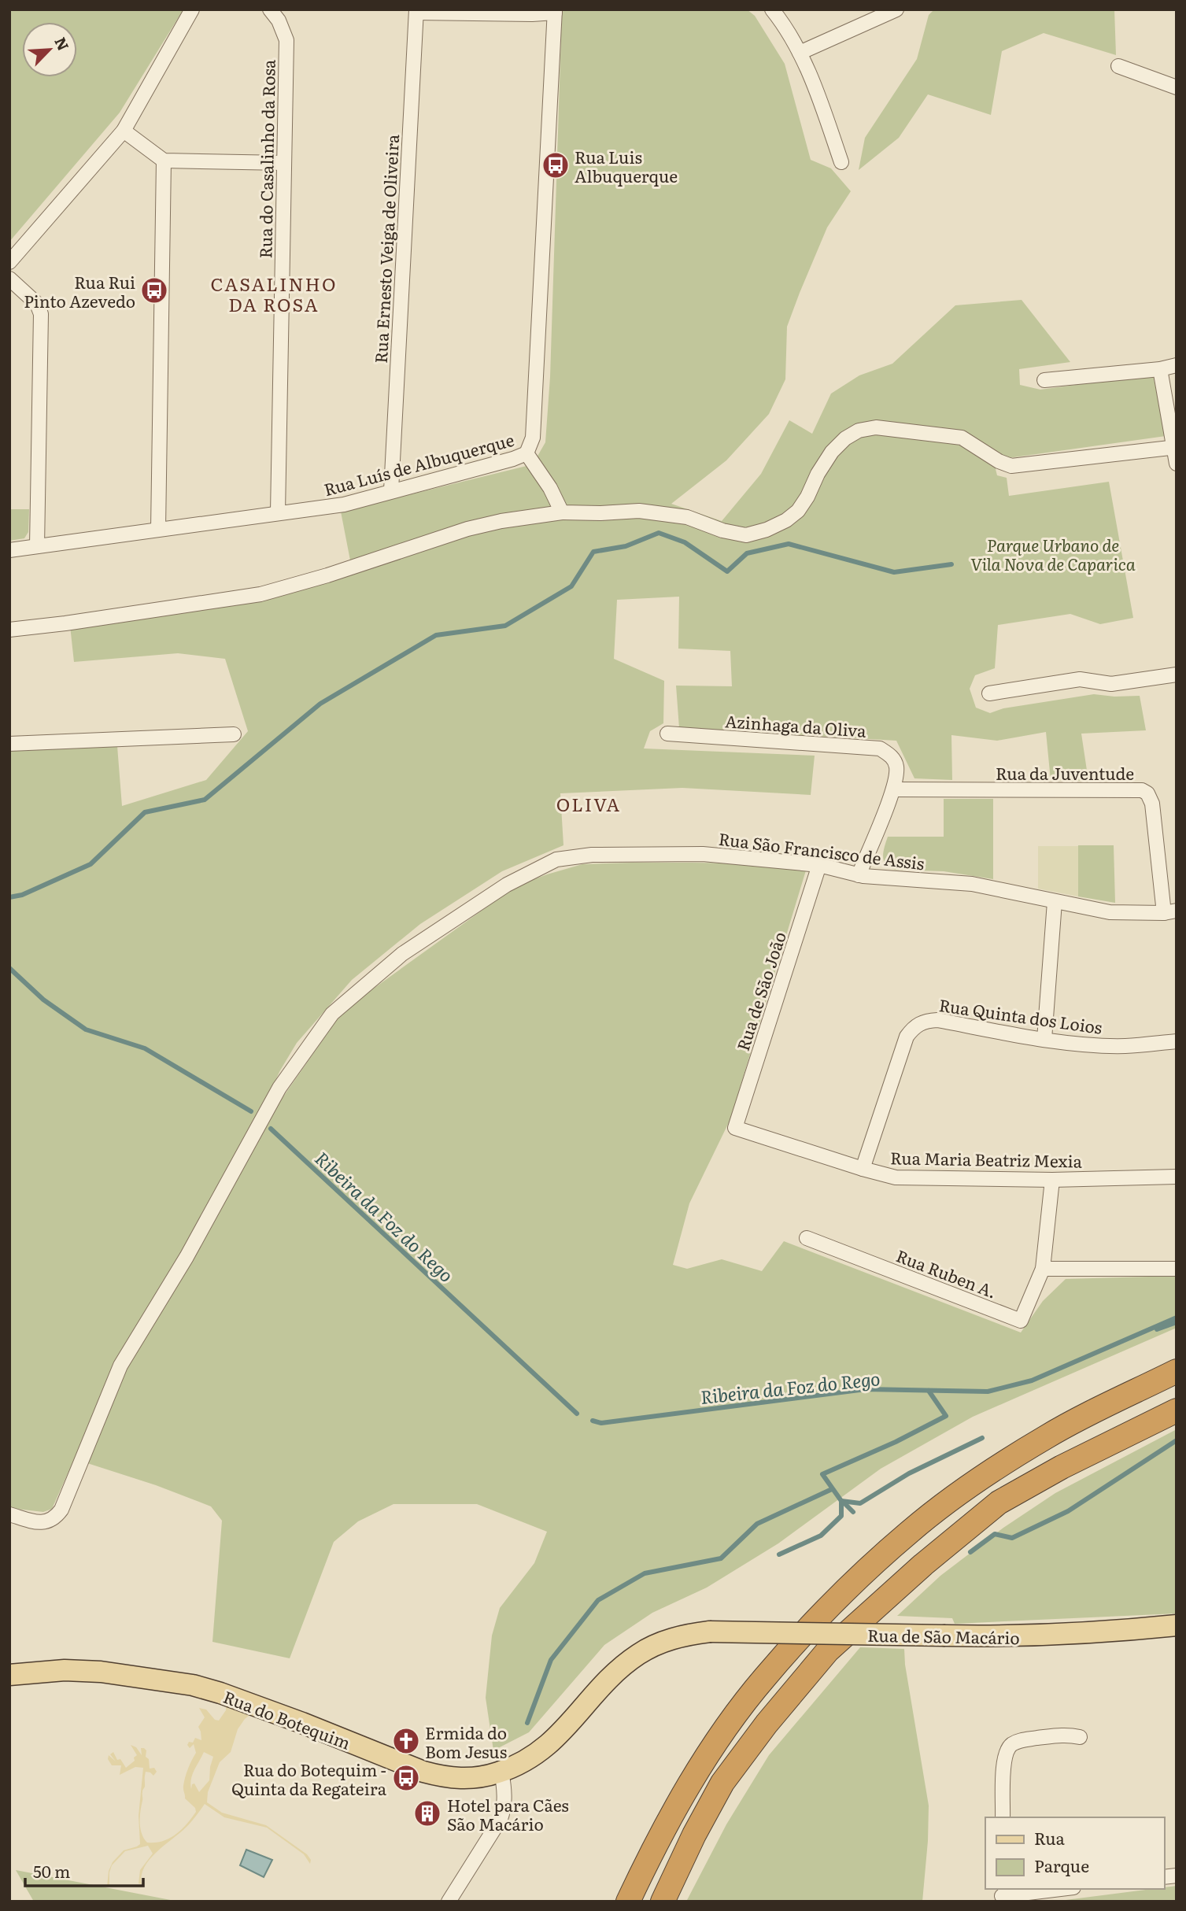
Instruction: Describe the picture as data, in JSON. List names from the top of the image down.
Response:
{
  "streets": {
    "main road": ["Rua de São Macário", "Rua do Botequim"],
    "street": [
      "Rua do Casalinho da Rosa",
      "Rua Ernesto Veiga de Oliveira",
      "Rua Luís de Albuquerque",
      "Azinhaga da Oliva",
      "Rua da Juventude",
      "Rua São Francisco de Assis",
      "Rua de São João",
      "Rua Quinta dos Loios",
      "Rua Maria Beatriz Mexia",
      "Rua Ruben A."
    ]
  },
  "crossings": [
    ["Rua do Casalinho da Rosa", "Rua Luís de Albuquerque"],
    ["Rua Ernesto Veiga de Oliveira", "Rua Luís de Albuquerque"],
    ["Azinhaga da Oliva", "Rua da Juventude"],
    ["Azinhaga da Oliva", "Rua São Francisco de Assis"],
    ["Rua da Juventude", "Rua São Francisco de Assis"],
    ["Rua São Francisco de Assis", "Rua de São João"],
    ["Rua de São João", "Rua Maria Beatriz Mexia"],
    ["Rua Quinta dos Loios", "Rua Maria Beatriz Mexia"],
    ["Rua Maria Beatriz Mexia", "Rua Ruben A."],
    ["Rua de São Macário", "Rua do Botequim"]
  ],
  "districts": ["CASALINHO DA ROSA", "OLIVA"],
  "water": ["Ribeira da Foz do Rego"],
  "parks": ["Parque Urbano de Vila Nova de Caparica"],
  "places": {
    "bus stop": ["Rua Luis Albuquerque", "Rua Rui Pinto Azevedo", "Rua do Botequim - Quinta da Regateira"],
    "church": ["Ermida do Bom Jesus"],
    "building": ["Hotel para Cães São Macário"]
  },
  "legend": ["Rua", "Parque"],
  "scale_bar": "50 m",
  "north": "top right"
}
